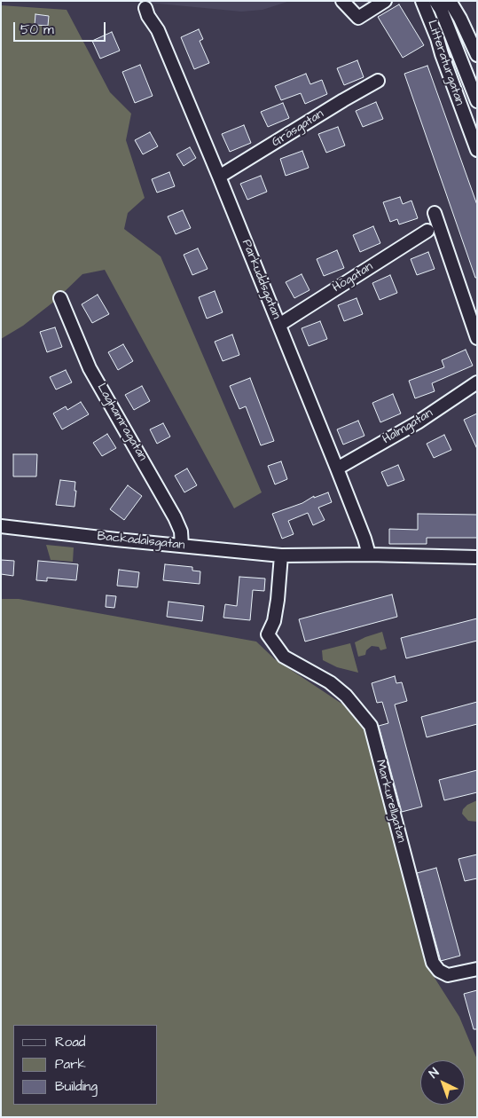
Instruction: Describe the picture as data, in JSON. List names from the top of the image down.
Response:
{
  "streets": {
    "street": [
      "Litteraturgatan",
      "Gräsgatan",
      "Högatan",
      "Parkuddsgatan",
      "Laghamragatan",
      "Halmgatan",
      "Backadalsgatan",
      "Markurellgatan"
    ]
  },
  "crossings": [
    ["Gräsgatan", "Parkuddsgatan"],
    ["Högatan", "Parkuddsgatan"],
    ["Parkuddsgatan", "Halmgatan"],
    ["Parkuddsgatan", "Backadalsgatan"],
    ["Laghamragatan", "Backadalsgatan"],
    ["Backadalsgatan", "Markurellgatan"]
  ],
  "legend": ["Road", "Park", "Building"],
  "scale_bar": "50 m",
  "north": "top left"
}
